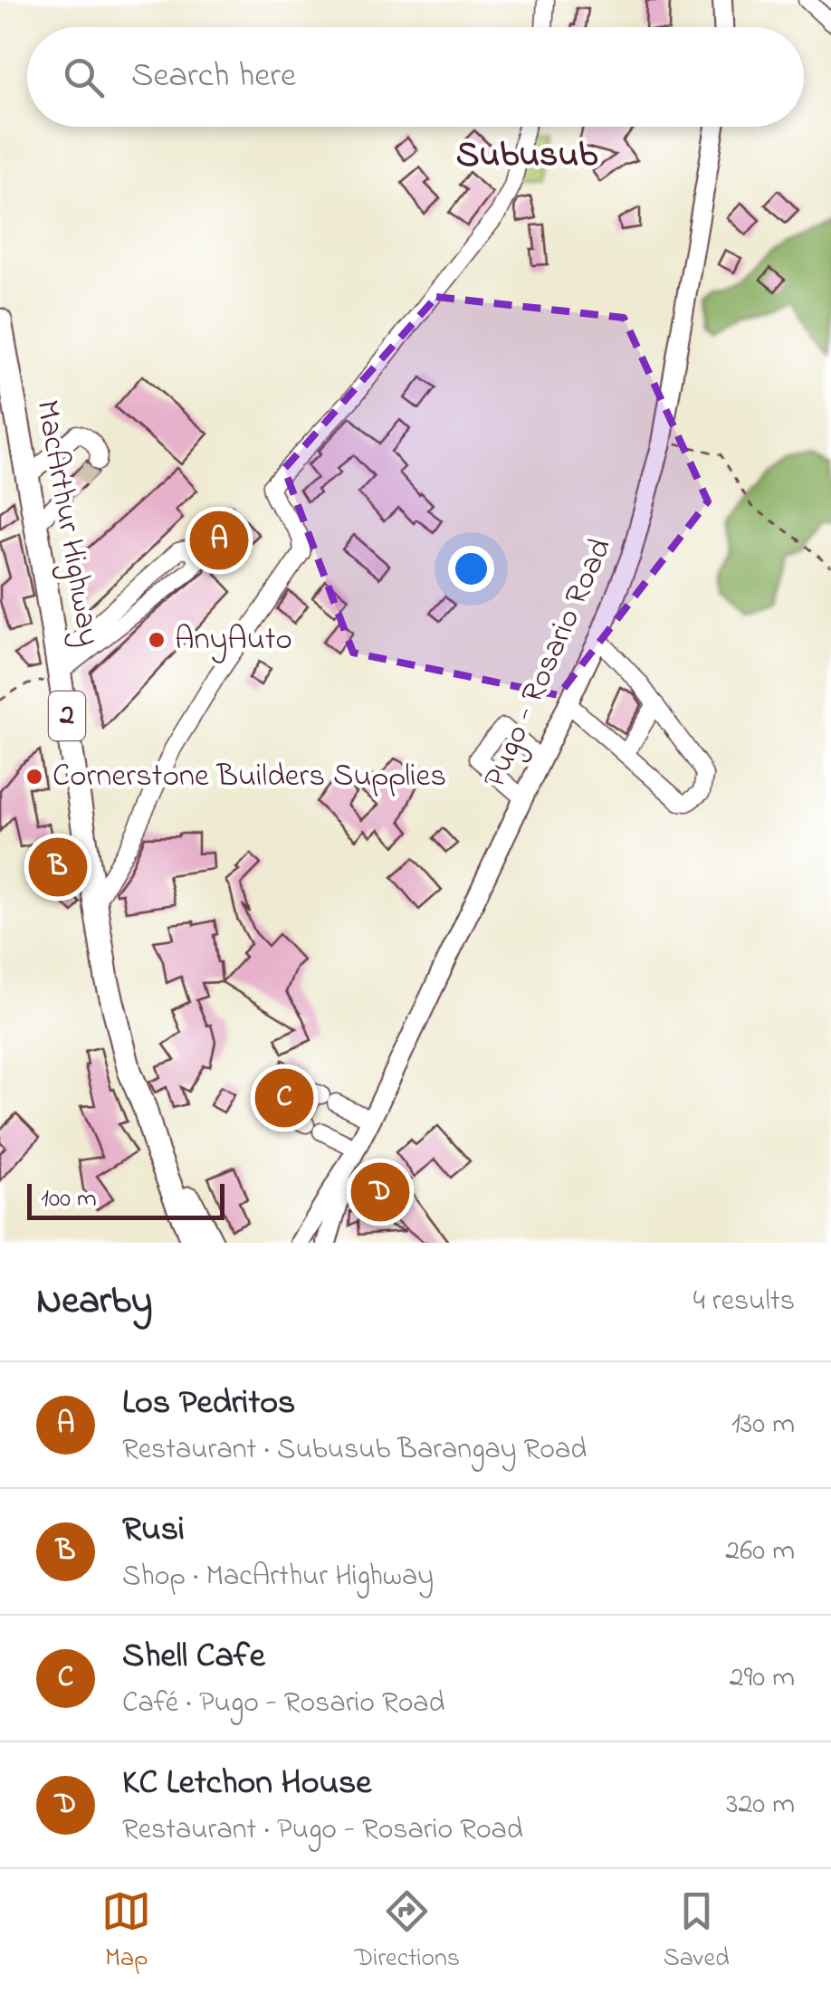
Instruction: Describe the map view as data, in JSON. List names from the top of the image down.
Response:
{
  "streets": {
    "highway": ["MacArthur Highway", "2"],
    "main road": ["Pugo - Rosario Road"]
  },
  "districts": ["Subusub"],
  "places": ["AnyAuto", "Cornerstone Builders Supplies"],
  "scale_bar": "100 m",
  "page": {
    "search": "Search here",
    "pins": [
      "A",
      "B",
      "C",
      "D"
    ],
    "scale": "100 m",
    "heading": ["Nearby", "4 results"],
    "list": [
      {
        "mark": "A",
        "name": "Los Pedritos",
        "note": "Restaurant · Subusub Barangay Road",
        "value": "130 m"
      },
      {
        "mark": "B",
        "name": "Rusi",
        "note": "Shop · MacArthur Highway",
        "value": "260 m"
      },
      {
        "mark": "C",
        "name": "Shell Cafe",
        "note": "Café · Pugo - Rosario Road",
        "value": "290 m"
      },
      {
        "mark": "D",
        "name": "KC Letchon House",
        "note": "Restaurant · Pugo - Rosario Road",
        "value": "320 m"
      }
    ],
    "nav": ["Map", "Directions", "Saved"]
  }
}
